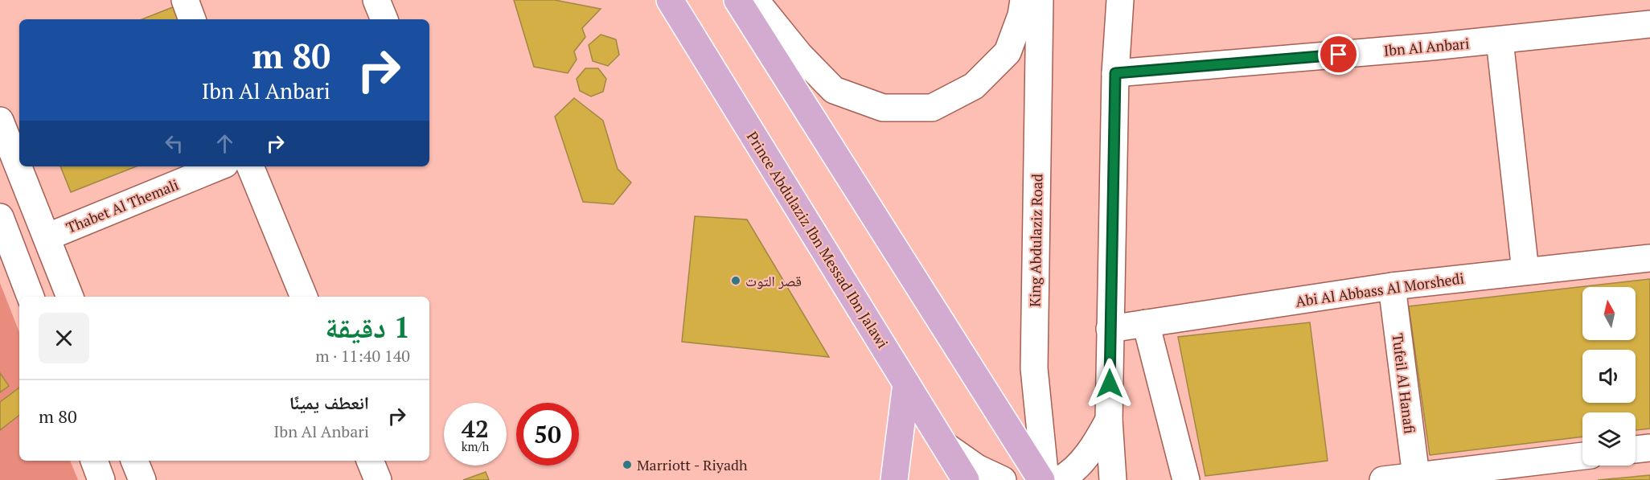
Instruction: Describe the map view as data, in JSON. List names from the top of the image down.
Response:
{
  "streets": {
    "main road": ["Prince Abdulaziz Ibn Messad Ibn Jalawi"],
    "street": [
      "Ibn Al Anbari",
      "Thabet Al Themali",
      "King Abdulaziz Road",
      "Abi Al Abbass Al Morshedi",
      "Tufeil Al Hanafi"
    ]
  },
  "crossings": [
    ["Abi Al Abbass Al Morshedi", "Tufeil Al Hanafi"]
  ],
  "places": ["قصر التوت", "Marriott - Riyadh"],
  "north": "top",
  "page": {
    "turn": ["80 m", "Ibn Al Anbari"],
    "heading": ["1 دقيقة", "140 m · 11:40"],
    "list": [
      {
        "name": "انعطف يمينًا",
        "note": "Ibn Al Anbari",
        "value": "80 m"
      }
    ],
    "speed": "42 km/h",
    "limit": "50"
  }
}
